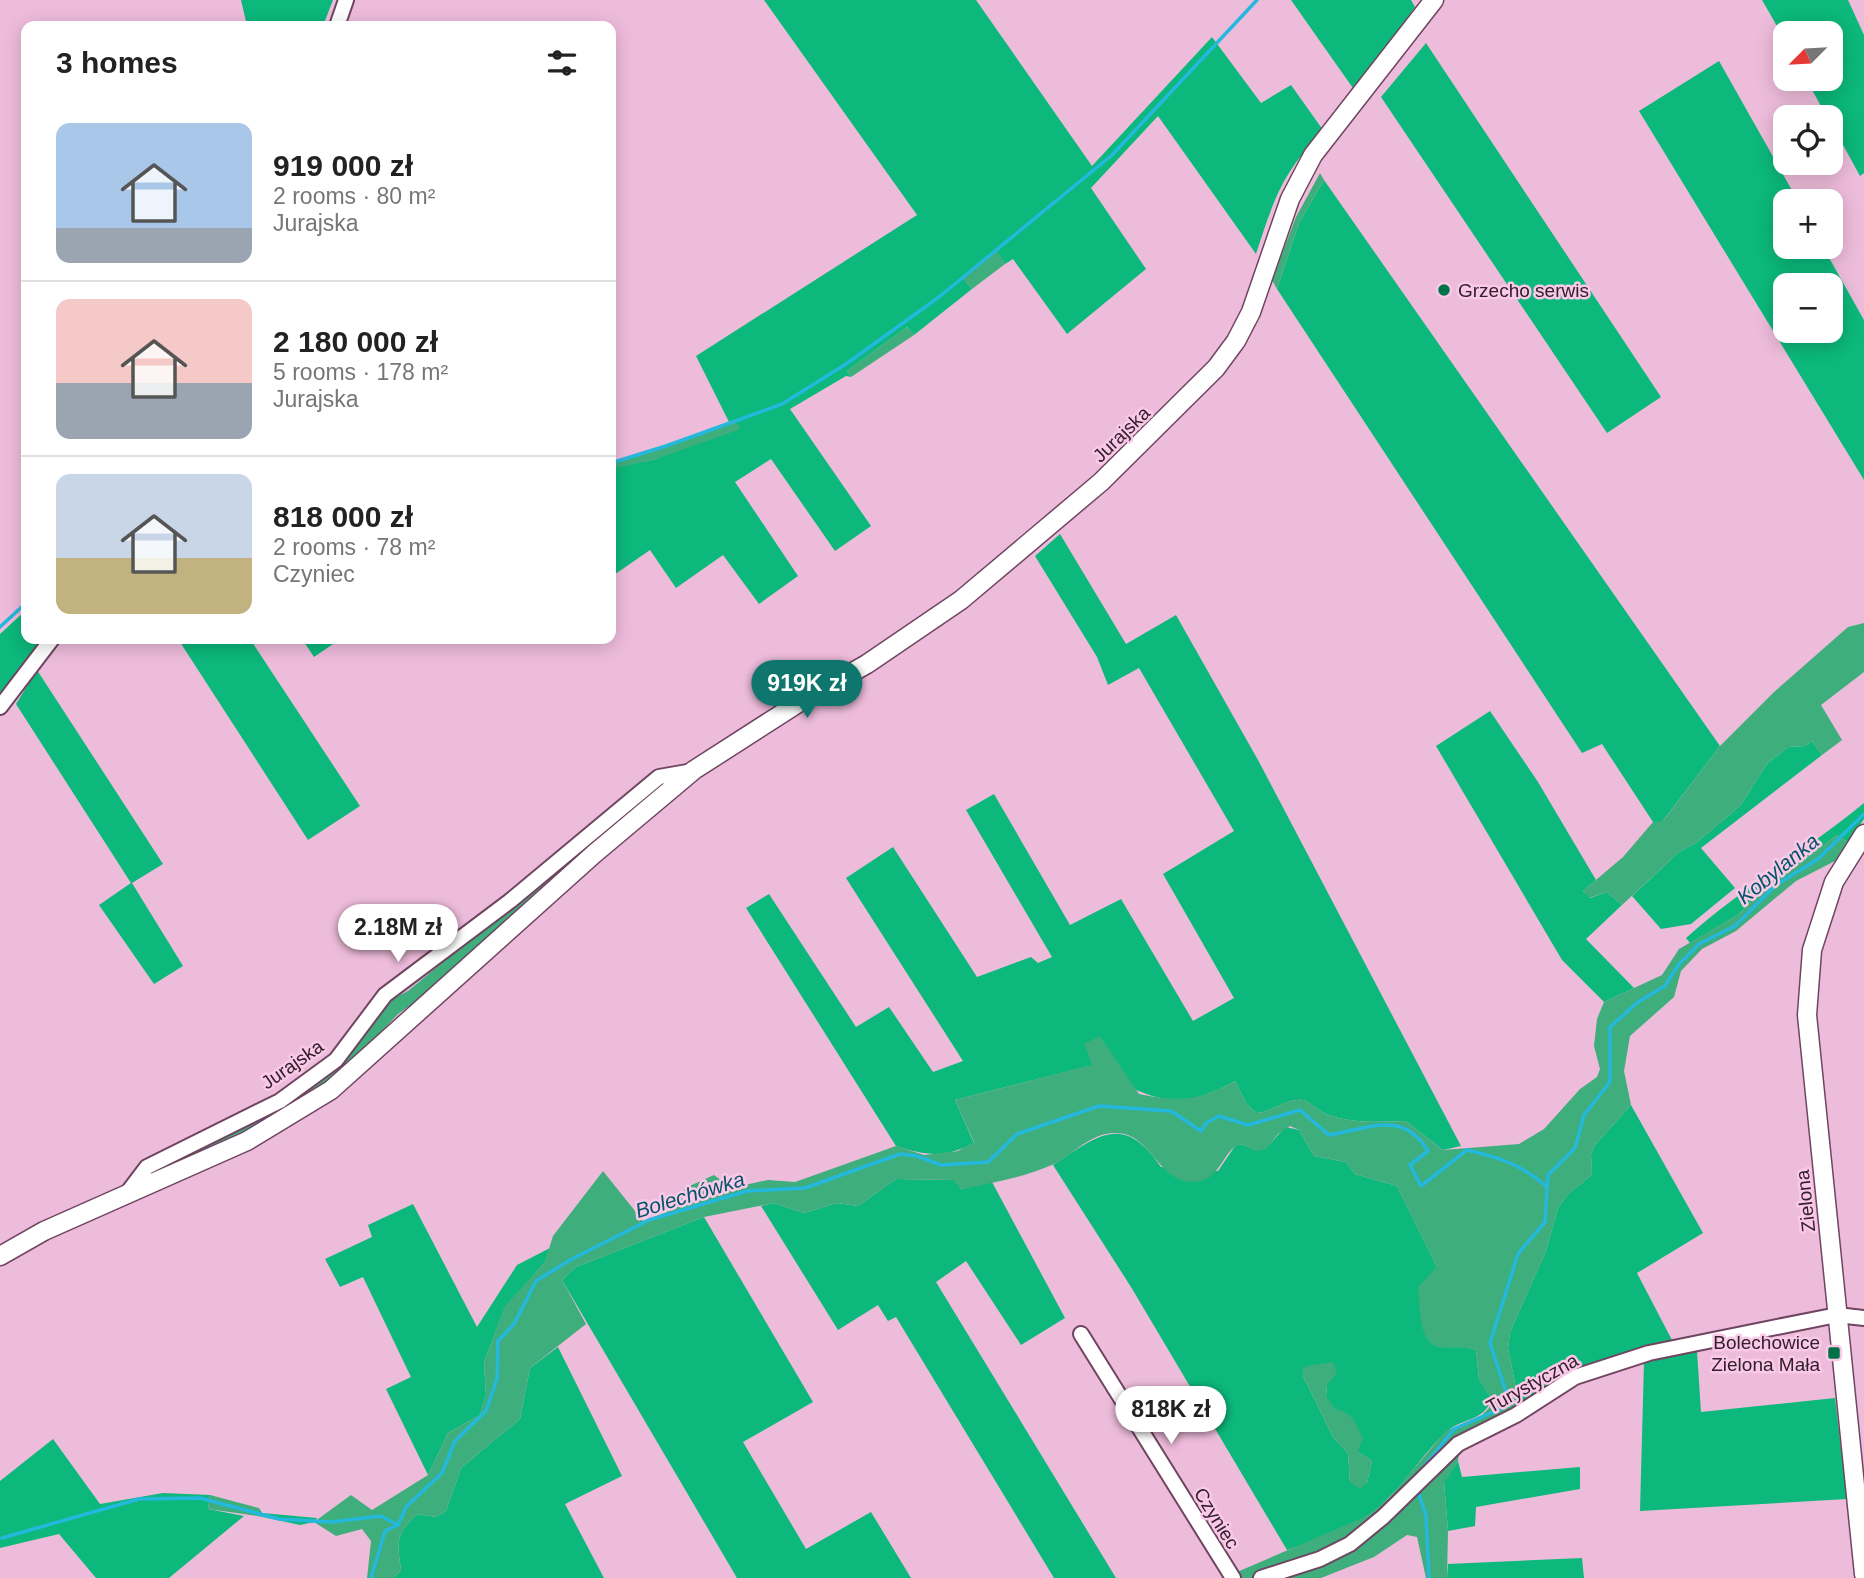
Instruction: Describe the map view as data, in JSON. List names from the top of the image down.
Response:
{
  "streets": {
    "street": [
      "Jurajska",
      "Zielona",
      "Turystyczna",
      "Czyniec"
    ]
  },
  "crossings": [
    ["Zielona", "Turystyczna"]
  ],
  "water": ["Kobylanka", "Bolechówka"],
  "places": {
    "other": ["Grzecho serwis"],
    "transit": ["Bolechowice Zielona Mała"]
  },
  "north": "bottom left",
  "page": {
    "map_buttons": ["+", "−"],
    "heading": "3 homes",
    "list": [
      {
        "name": "919 000 zł",
        "note": "2 rooms · 80 m² · Jurajska"
      },
      {
        "name": "2 180 000 zł",
        "note": "5 rooms · 178 m² · Jurajska"
      },
      {
        "name": "818 000 zł",
        "note": "2 rooms · 78 m² · Czyniec"
      }
    ],
    "price": ["919K zł", "2.18M zł", "818K zł"]
  }
}
